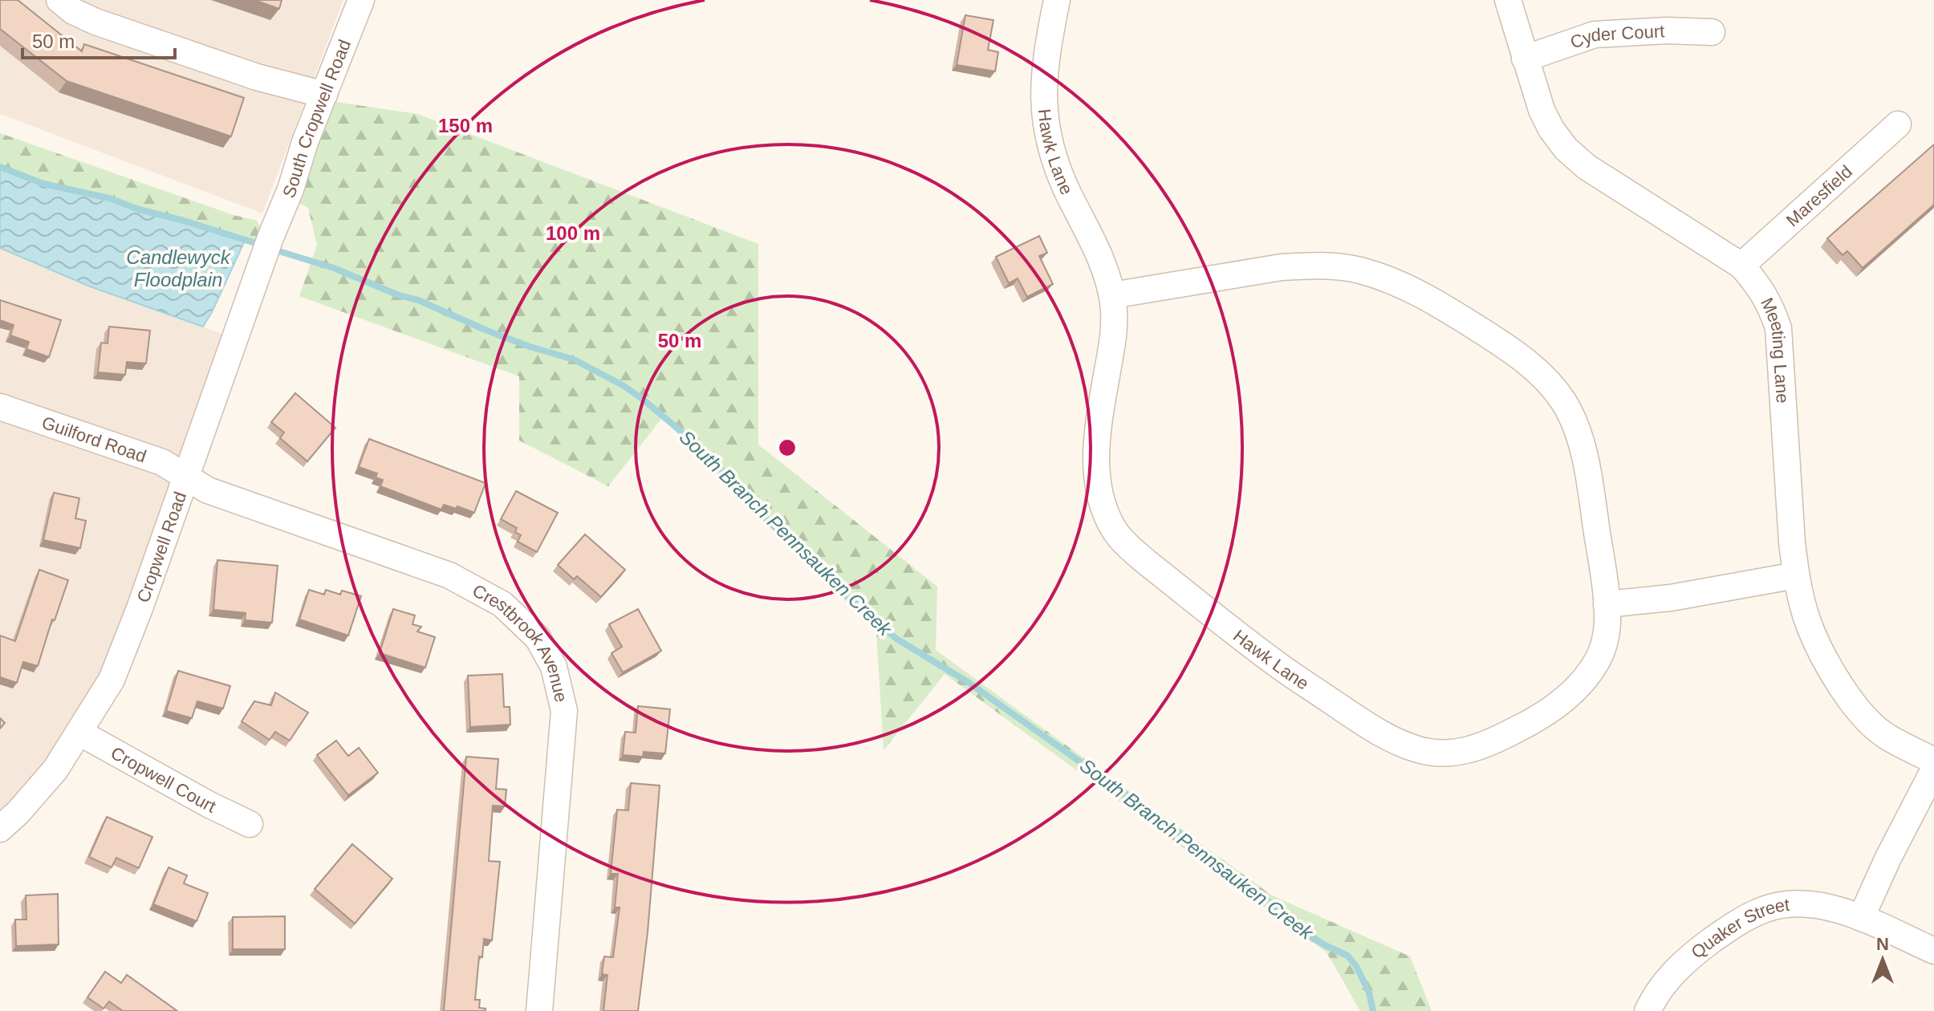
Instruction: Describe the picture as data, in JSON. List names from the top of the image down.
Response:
{
  "streets": {
    "street": [
      "Cyder Court",
      "South Cropwell Road",
      "Hawk Lane",
      "Maresfield",
      "Meeting Lane",
      "Guilford Road",
      "Cropwell Road",
      "Crestbrook Avenue",
      "Cropwell Court",
      "Quaker Street"
    ]
  },
  "crossings": [
    ["Cyder Court", "Meeting Lane"],
    ["South Cropwell Road", "Cropwell Road"],
    ["Maresfield", "Meeting Lane"],
    ["Guilford Road", "Cropwell Road"],
    ["Guilford Road", "Crestbrook Avenue"],
    ["Cropwell Road", "Crestbrook Avenue"],
    ["Cropwell Road", "Cropwell Court"]
  ],
  "water": ["Candlewyck Floodplain", "South Branch Pennsauken Creek"],
  "scale_bar": "50 m",
  "north": "top",
  "rings": ["150 m", "100 m", "50 m"]
}
